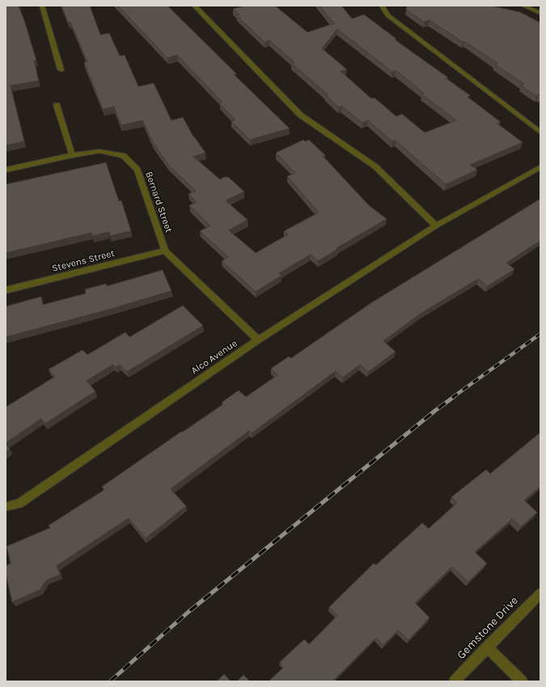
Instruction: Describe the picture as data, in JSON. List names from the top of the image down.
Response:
{
  "streets": {
    "street": [
      "Bernard Street",
      "Stevens Street",
      "Alco Avenue",
      "Gemstone Drive"
    ]
  },
  "crossings": [
    ["Bernard Street", "Stevens Street"],
    ["Bernard Street", "Alco Avenue"]
  ]
}
